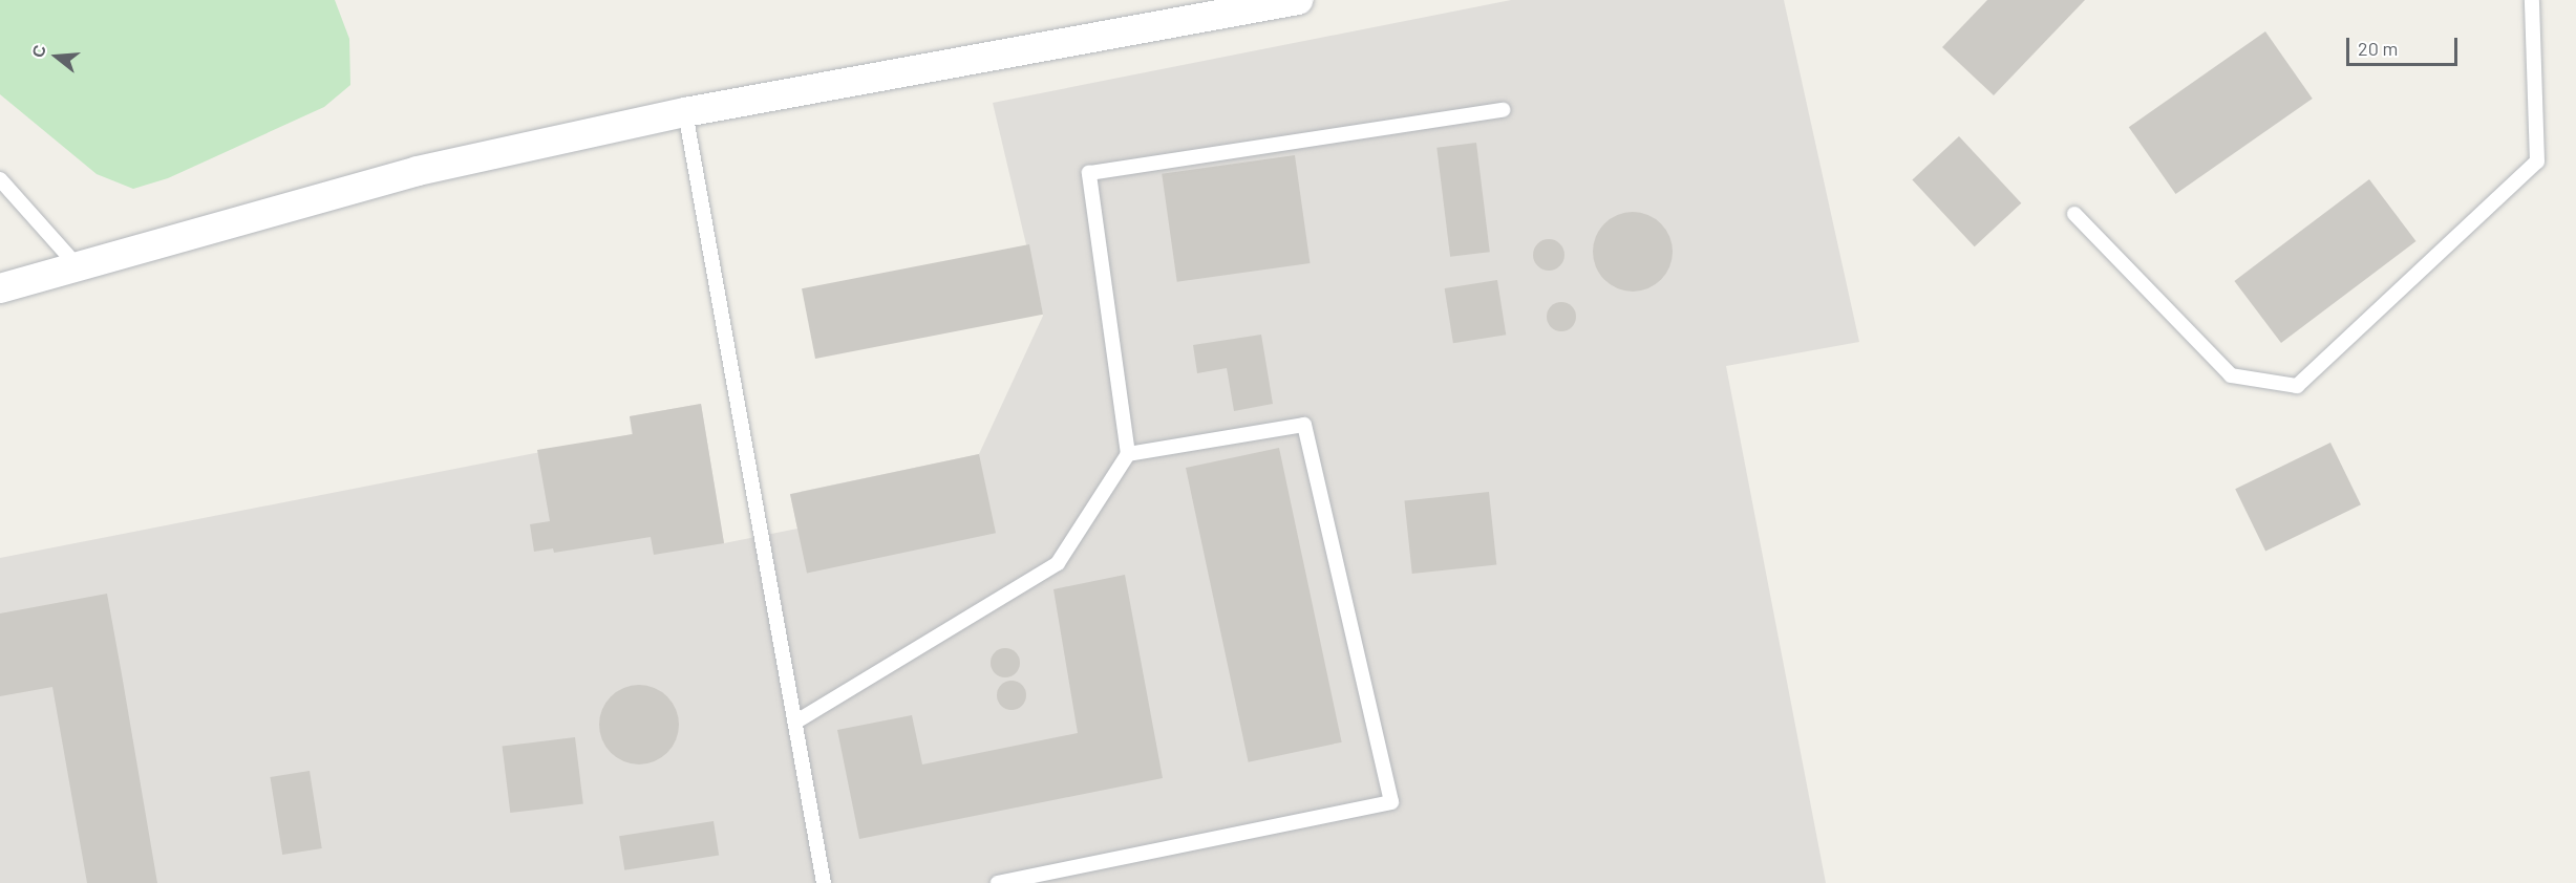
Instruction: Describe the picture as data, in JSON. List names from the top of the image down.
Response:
{
  "scale_bar": "20 m",
  "north": "left"
}
